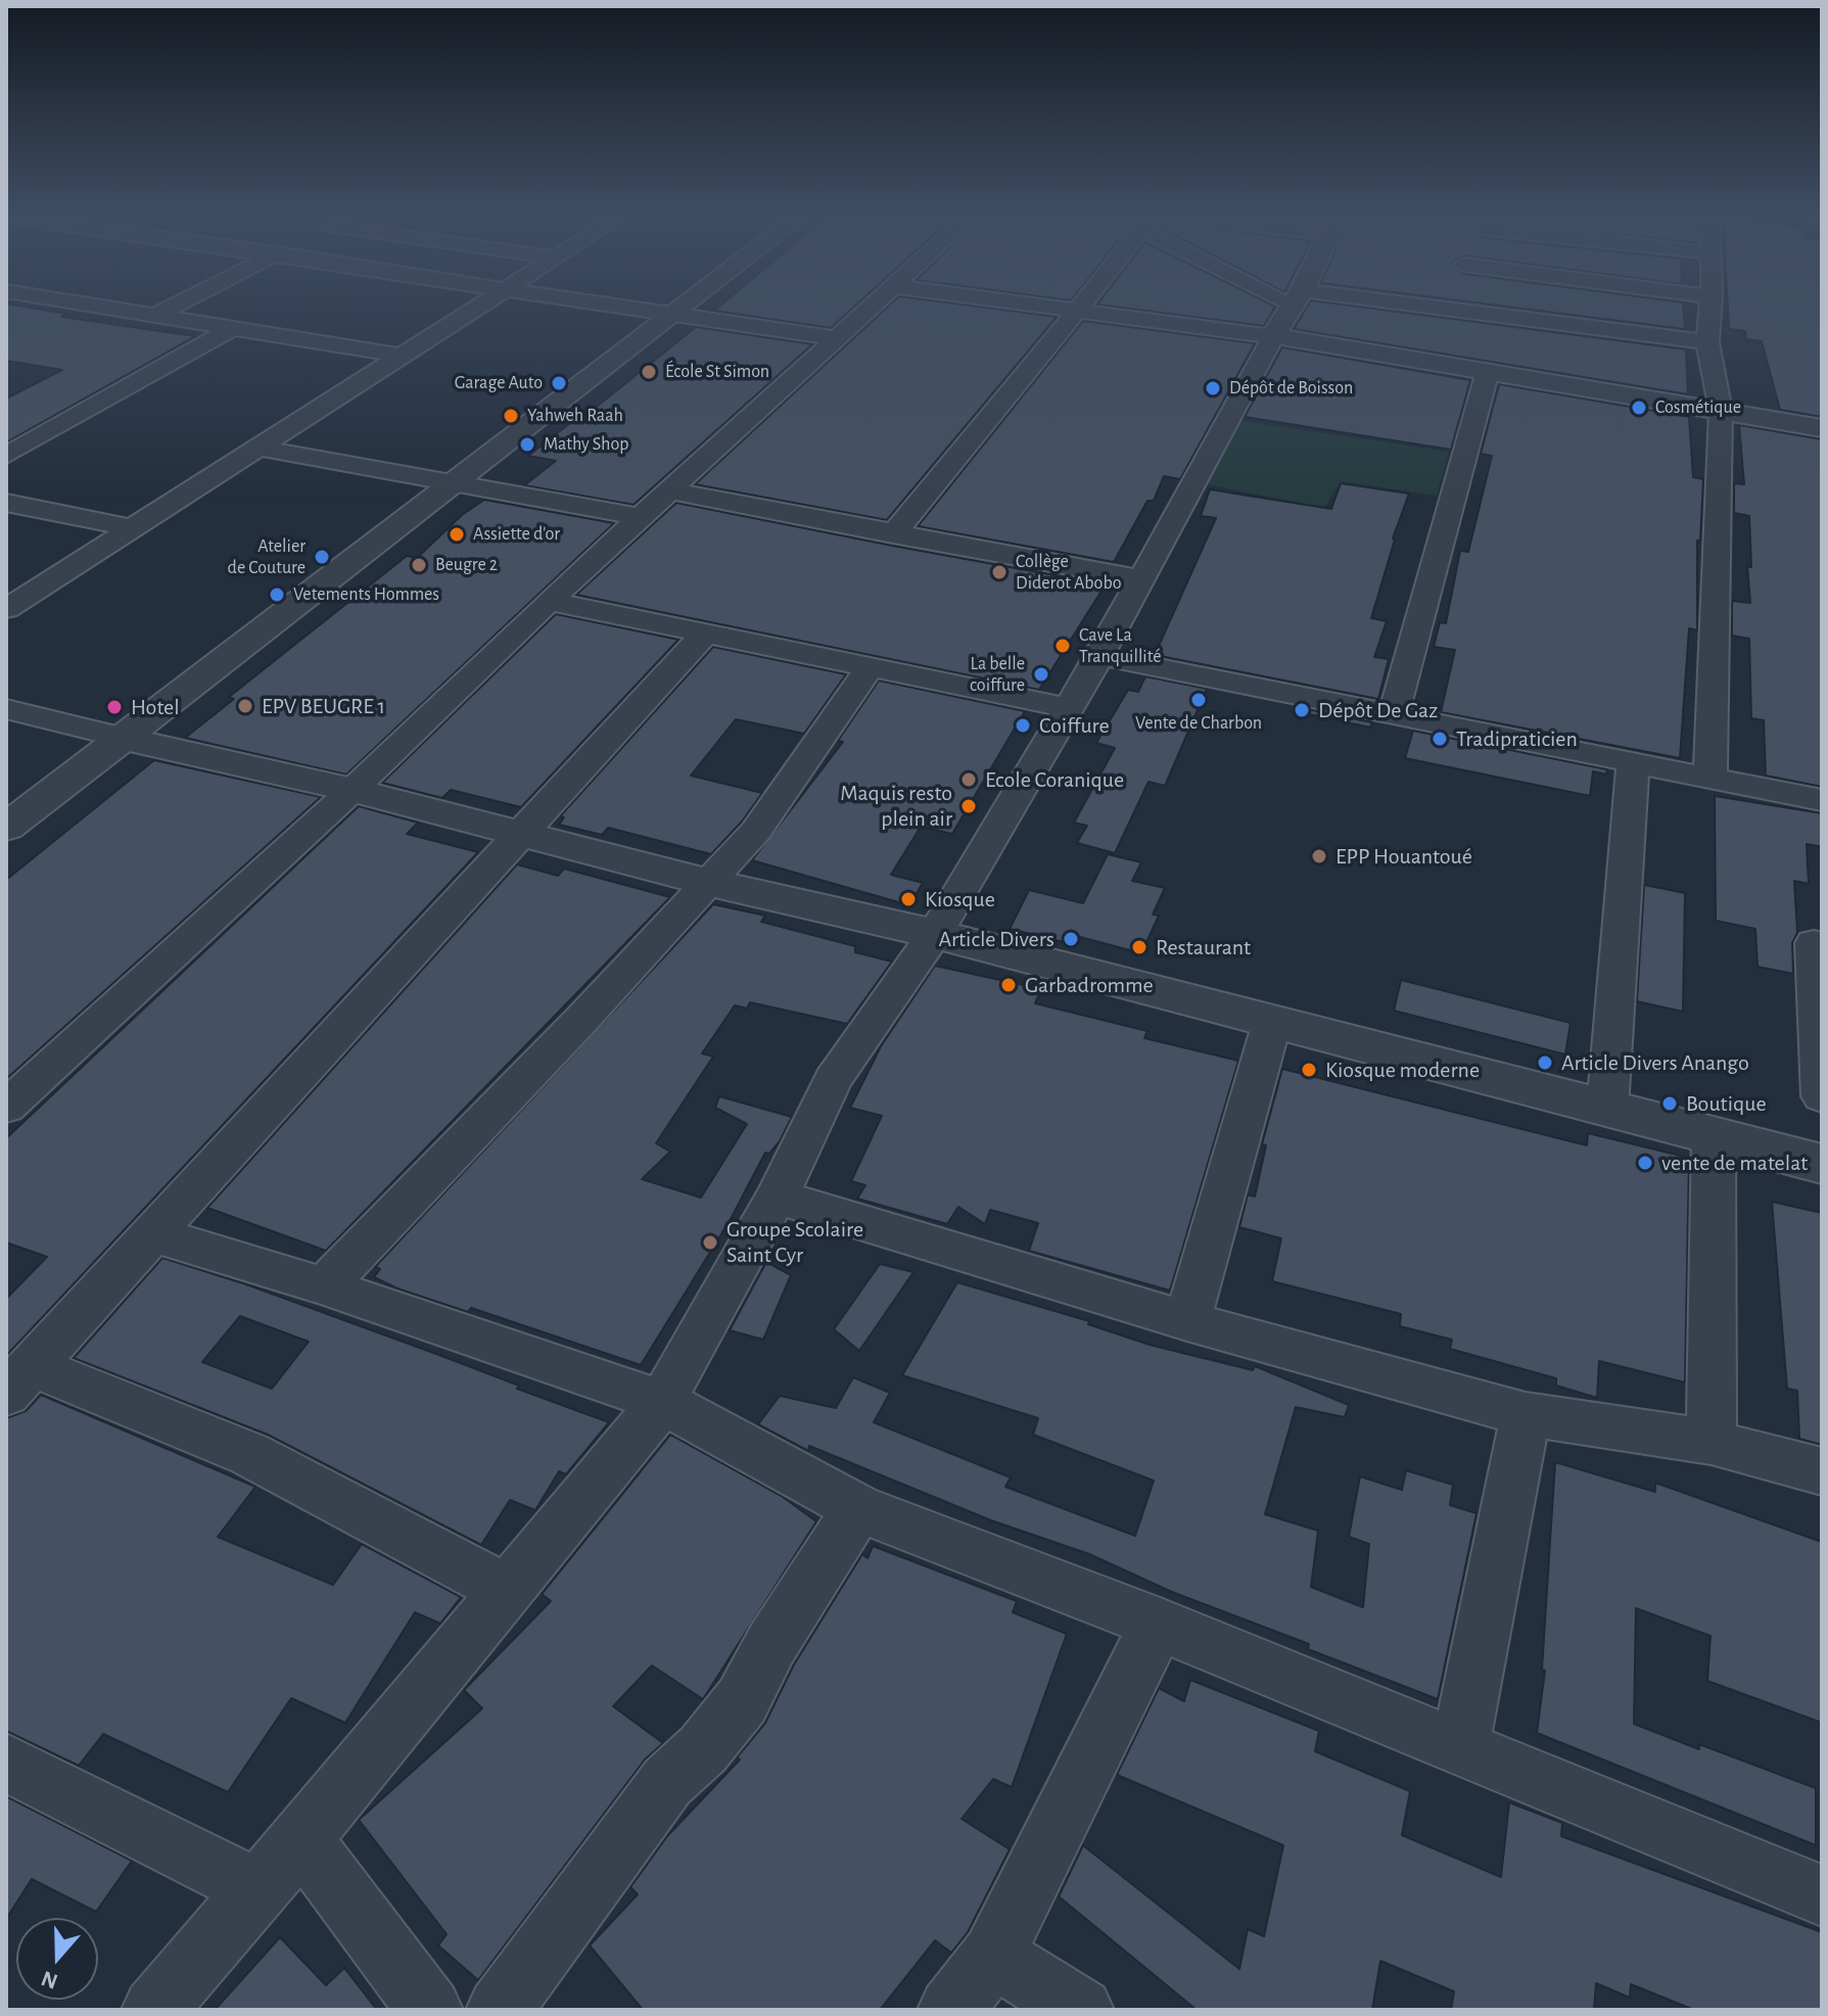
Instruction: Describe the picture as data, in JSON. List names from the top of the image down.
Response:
{
  "places": [
    "École St Simon",
    "Garage Auto",
    "Dépôt de Boisson",
    "Cosmétique",
    "Yahweh Raah",
    "Mathy Shop",
    "Assiette d'or",
    "Atelier de Couture",
    "Beugre 2",
    "Collège Diderot Abobo",
    "Vetements Hommes",
    "Cave La Tranquillité",
    "La belle coiffure",
    "Vente de Charbon",
    "EPV BEUGRE 1",
    "Hotel",
    "Dépôt De Gaz",
    "Coiffure",
    "Tradipraticien",
    "Ecole Coranique",
    "Maquis resto plein air",
    "EPP Houantoué",
    "Kiosque",
    "Article Divers",
    "Restaurant",
    "Garbadromme",
    "Article Divers Anango",
    "Kiosque moderne",
    "Boutique",
    "vente de matelat",
    "Groupe Scolaire Saint Cyr"
  ],
  "north": "bottom"
}
